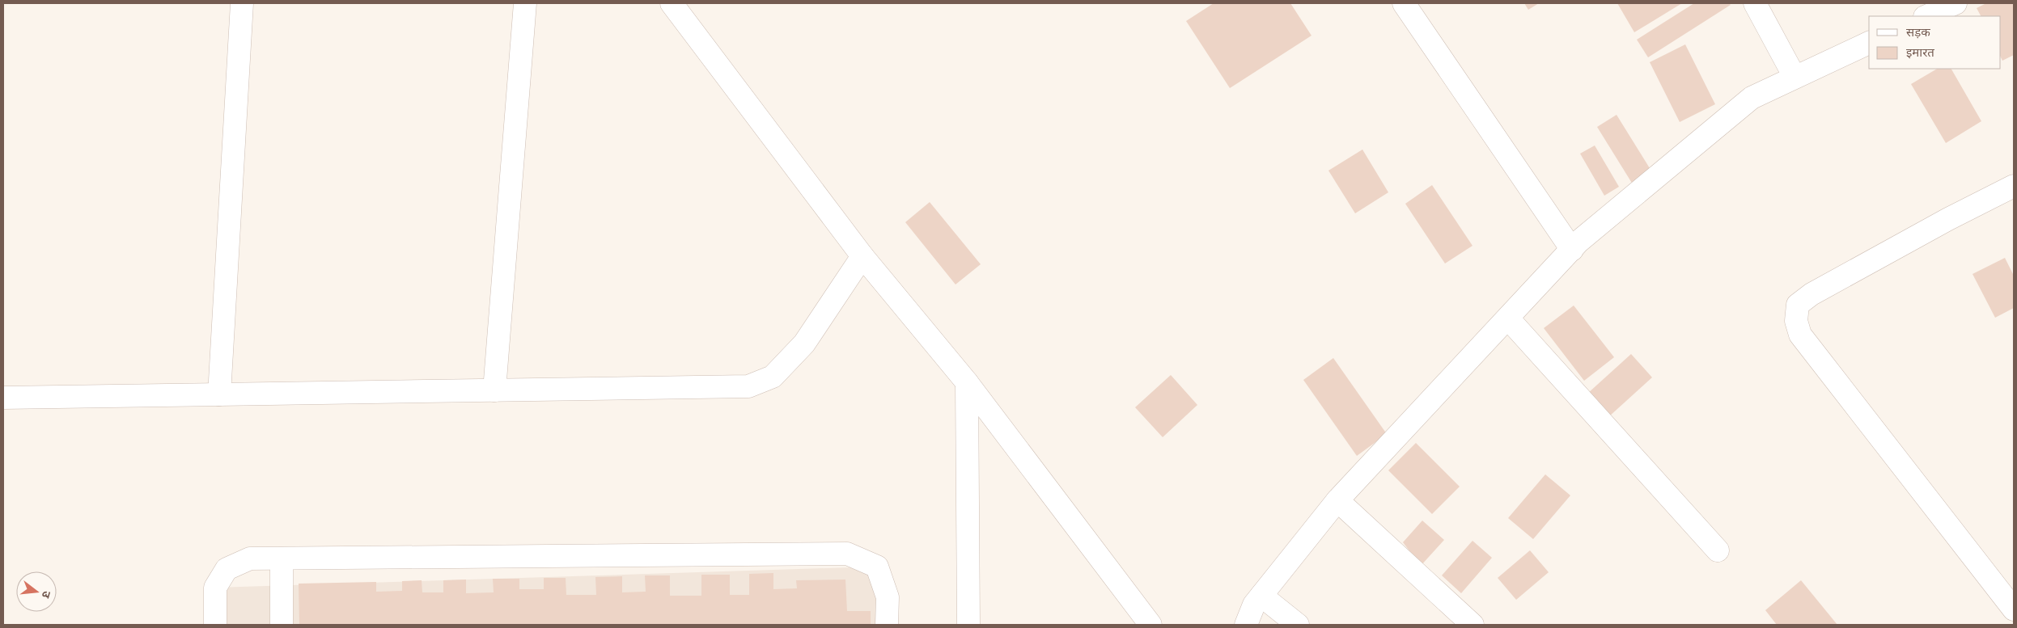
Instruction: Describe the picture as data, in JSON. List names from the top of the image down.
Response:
{
  "legend": ["सड़क", "इमारत"],
  "north": "right"
}
